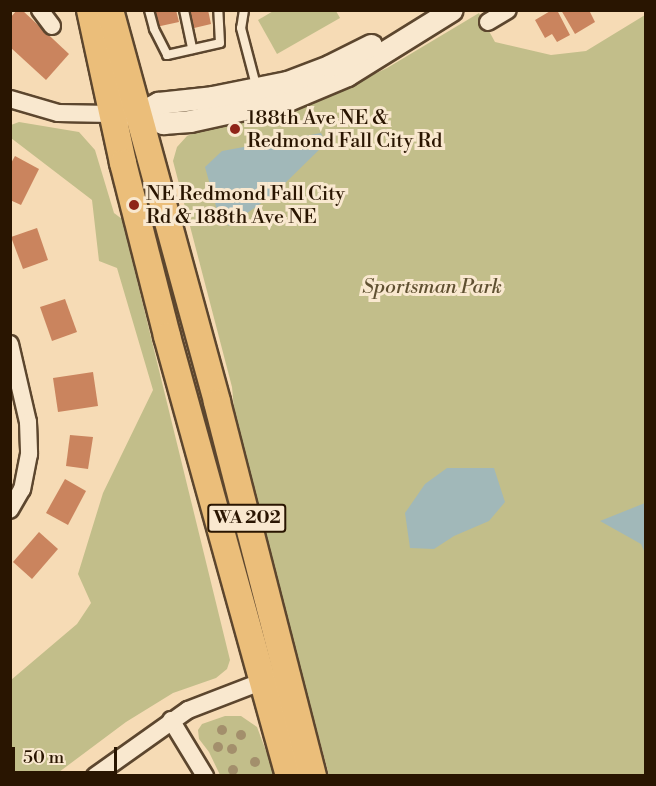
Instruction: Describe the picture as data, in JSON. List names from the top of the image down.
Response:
{
  "streets": {
    "main road": ["WA 202"]
  },
  "parks": ["Sportsman Park"],
  "places": ["188th Ave NE & Redmond Fall City Rd", "NE Redmond Fall City Rd & 188th Ave NE"],
  "scale_bar": "50 m"
}
